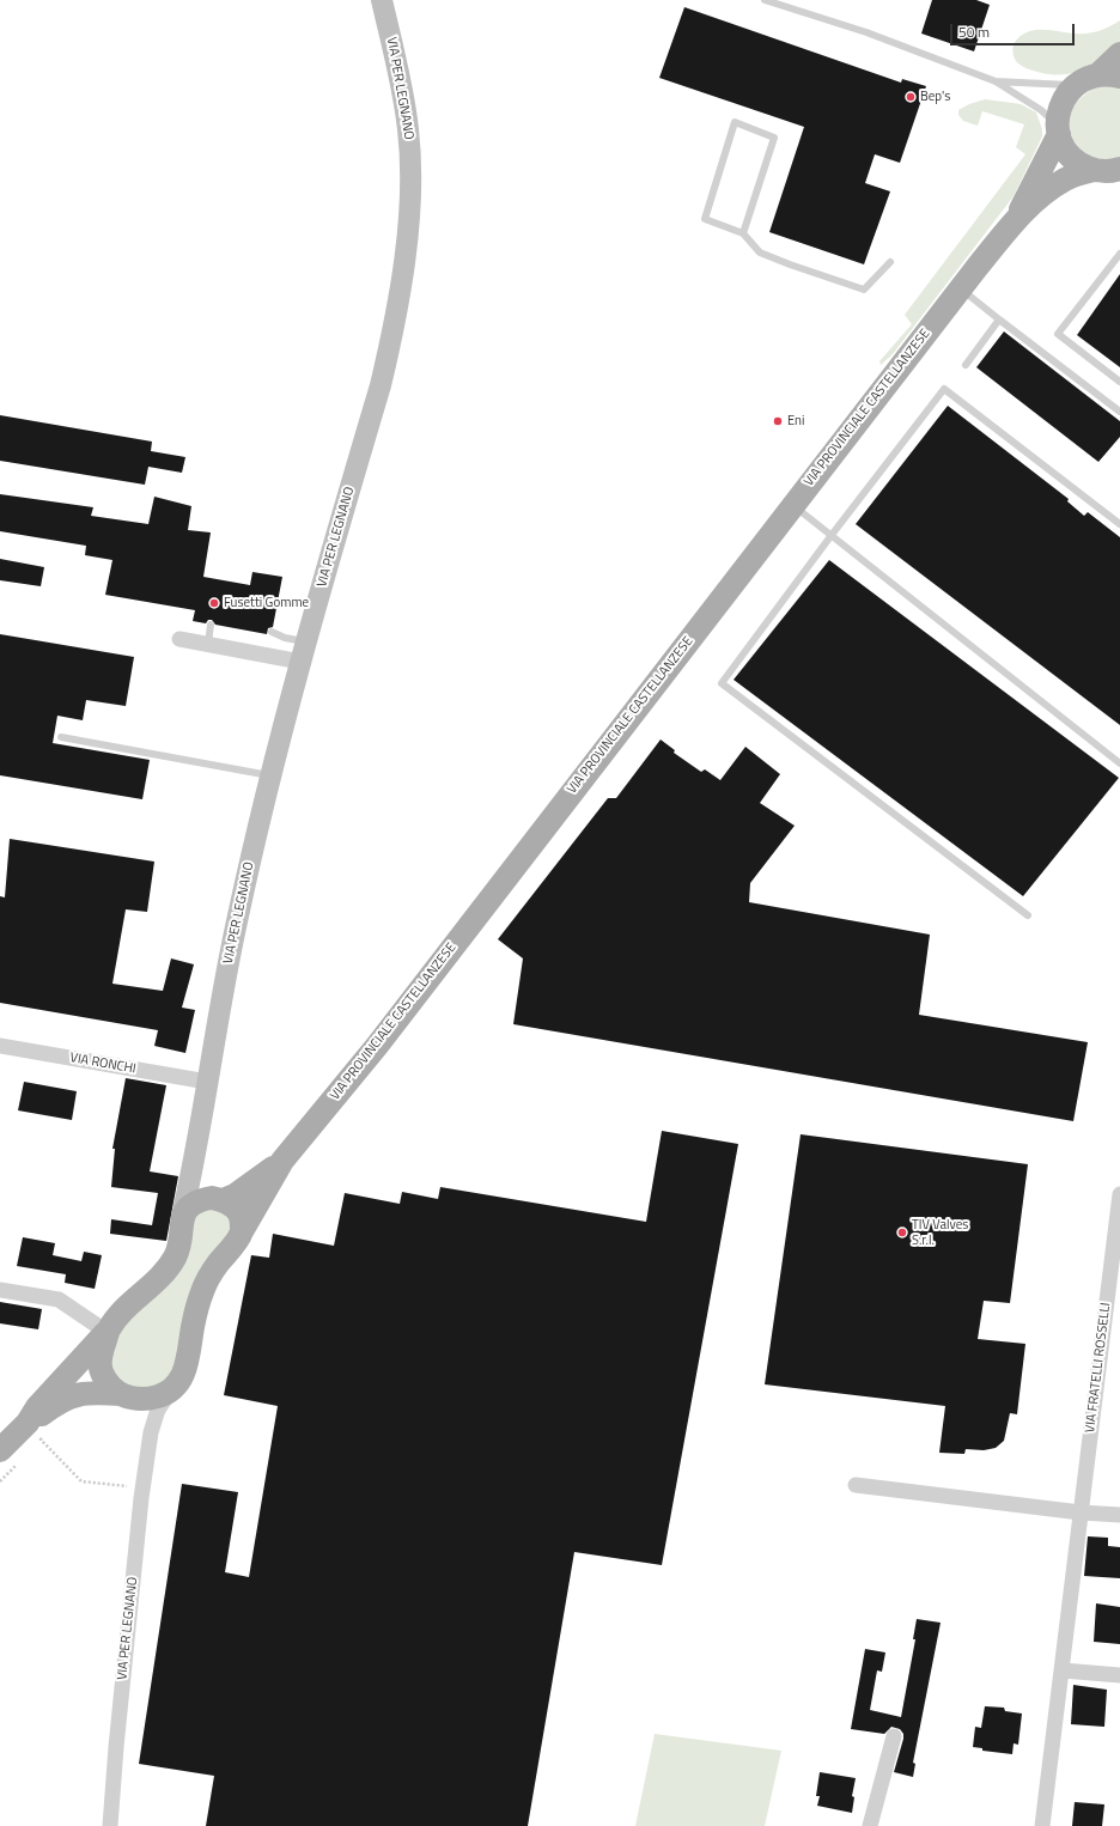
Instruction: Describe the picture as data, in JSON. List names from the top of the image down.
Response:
{
  "streets": {
    "main road": ["VIA PROVINCIALE CASTELLANZESE"],
    "street": ["VIA PER LEGNANO", "VIA RONCHI", "VIA FRATELLI ROSSELLI"]
  },
  "crossings": [
    ["VIA PER LEGNANO", "VIA PROVINCIALE CASTELLANZESE"],
    ["VIA PER LEGNANO", "VIA RONCHI"]
  ],
  "places": [
    "Bep's",
    "Eni",
    "Fusetti Gomme",
    "TIV Valves S.r.l."
  ],
  "scale_bar": "50 m"
}
